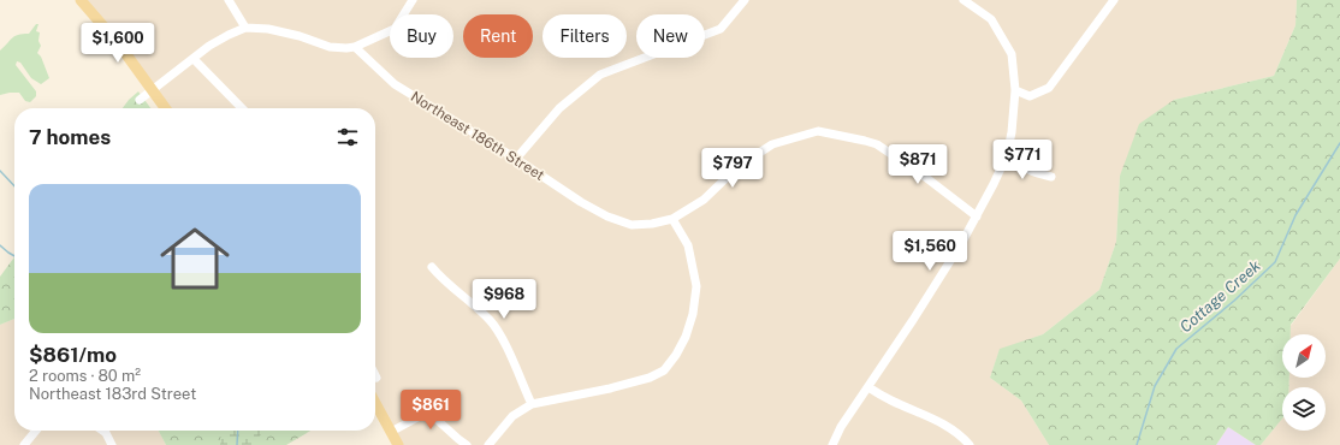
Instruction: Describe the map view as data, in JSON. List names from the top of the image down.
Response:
{
  "streets": {
    "street": ["Northeast 186th Street"]
  },
  "water": ["Cottage Creek"],
  "north": "top right",
  "page": {
    "chip": [
      "Buy",
      "Rent",
      "Filters",
      "New"
    ],
    "price": [
      "$1,600",
      "$771",
      "$871",
      "$797",
      "$1,560",
      "$968",
      "$861"
    ],
    "heading": "7 homes",
    "list": [
      {
        "name": "$861/mo",
        "note": "2 rooms · 80 m² · Northeast 183rd Street"
      }
    ]
  }
}
